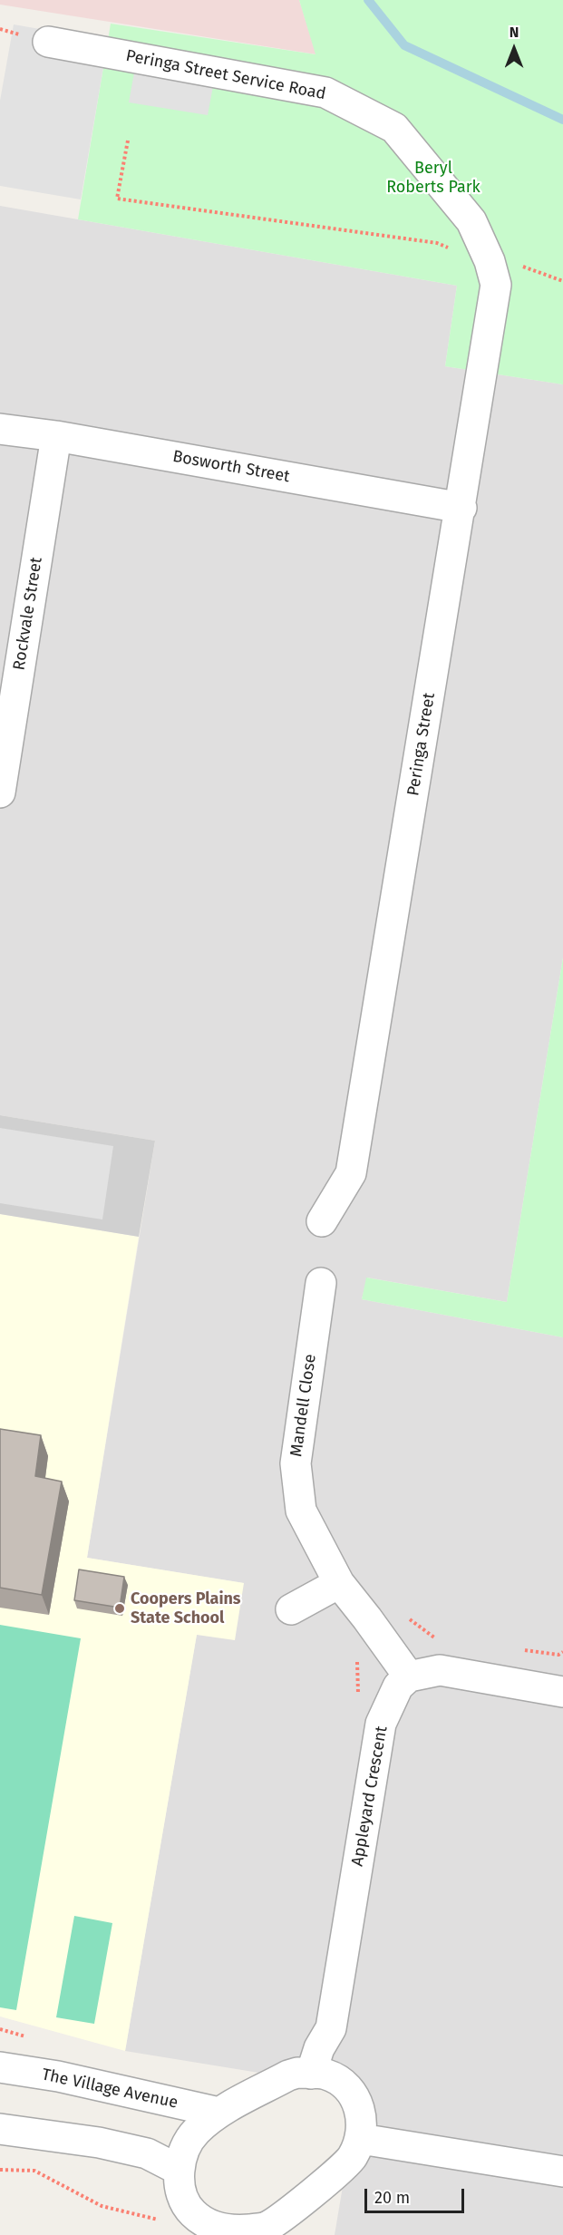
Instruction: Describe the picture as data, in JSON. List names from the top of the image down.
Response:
{
  "streets": {
    "street": [
      "Peringa Street Service Road",
      "Bosworth Street",
      "Rockvale Street",
      "Peringa Street",
      "Mandell Close",
      "Appleyard Crescent",
      "The Village Avenue"
    ]
  },
  "crossings": [
    ["Peringa Street Service Road", "Peringa Street"],
    ["Bosworth Street", "Rockvale Street"],
    ["Bosworth Street", "Peringa Street"],
    ["Mandell Close", "Appleyard Crescent"],
    ["Appleyard Crescent", "The Village Avenue"]
  ],
  "parks": ["Beryl Roberts Park"],
  "places": ["Coopers Plains State School"],
  "scale_bar": "20 m",
  "north": "top"
}
